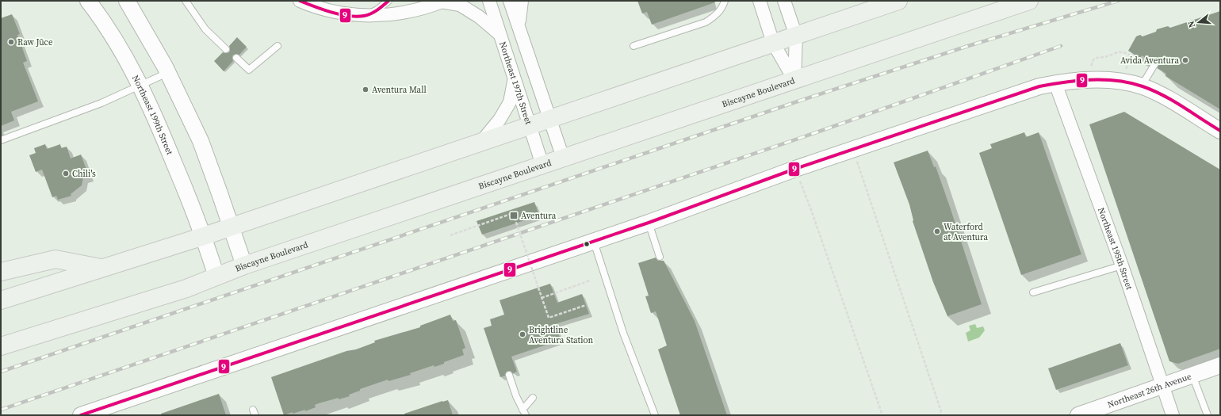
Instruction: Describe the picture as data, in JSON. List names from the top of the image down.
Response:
{
  "streets": {
    "main road": ["Biscayne Boulevard"],
    "street": [
      "Northeast 197th Street",
      "Northeast 199th Street",
      "Northeast 195th Street",
      "Northeast 26th Avenue"
    ]
  },
  "crossings": [
    ["Northeast 197th Street", "Biscayne Boulevard"],
    ["Biscayne Boulevard", "Northeast 199th Street"],
    ["Northeast 195th Street", "Northeast 26th Avenue"]
  ],
  "places": {
    "other": [
      "Raw Jūce",
      "Avida Aventura",
      "Aventura Mall",
      "Chili's",
      "Waterford at Aventura",
      "Brightline Aventura Station"
    ],
    "transit": ["Aventura"]
  },
  "lines": ["transit line 9"],
  "north": "left"
}
